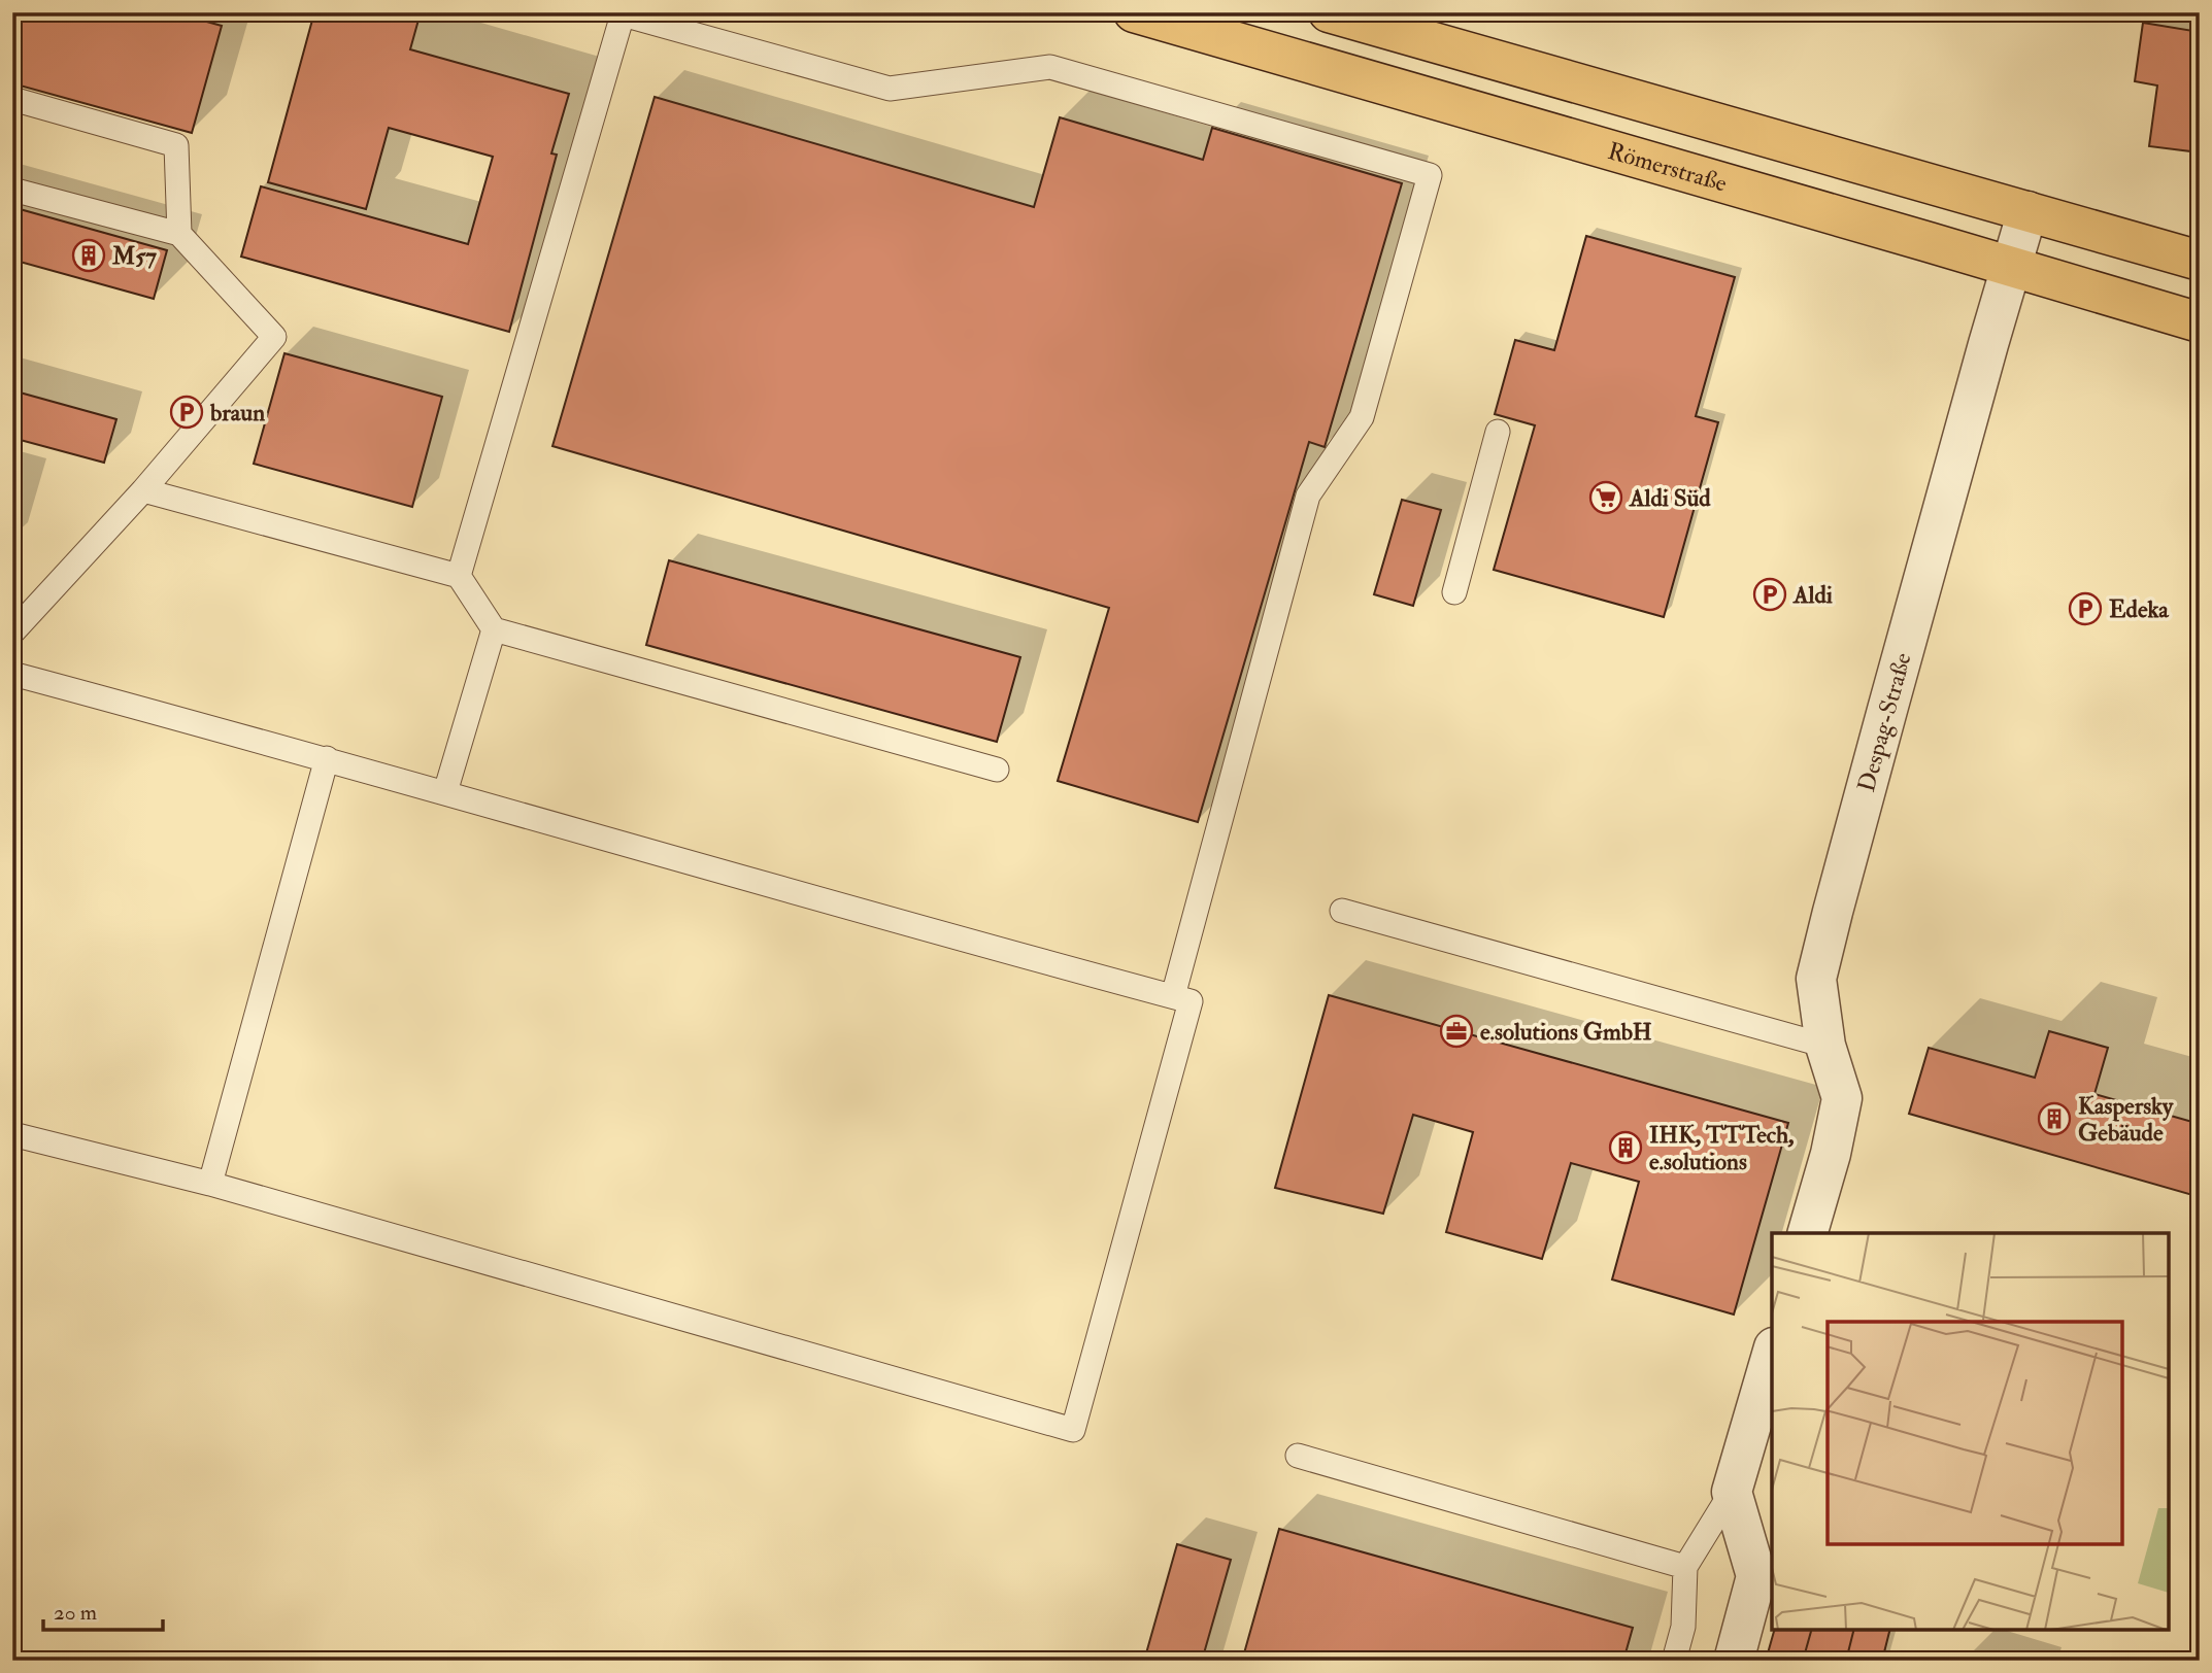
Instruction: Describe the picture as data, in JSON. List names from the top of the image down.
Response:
{
  "streets": {
    "main road": ["Römerstraße"],
    "street": ["Despag-Straße"]
  },
  "crossings": [
    ["Römerstraße", "Despag-Straße"]
  ],
  "places": {
    "building": ["M57", "Kaspersky Gebäude", "IHK, TTTech, e.solutions"],
    "parking": ["braun", "Aldi", "Edeka"],
    "supermarket": ["Aldi Süd"],
    "office": ["e.solutions GmbH"]
  },
  "scale_bar": "20 m"
}
